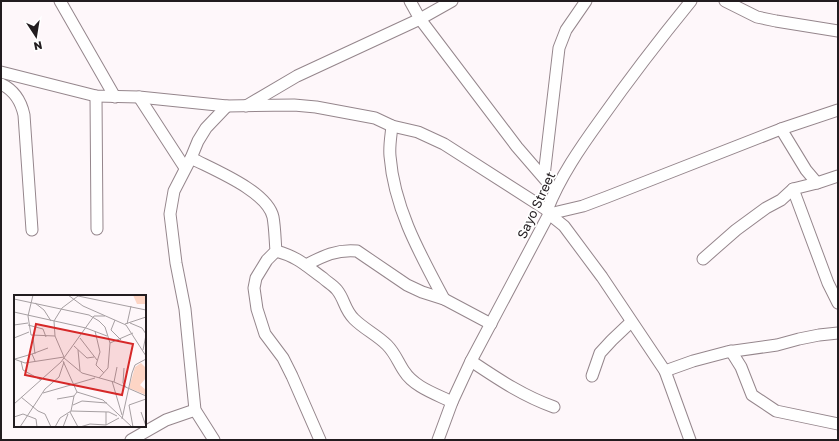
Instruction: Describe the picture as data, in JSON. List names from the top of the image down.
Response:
{
  "streets": {
    "street": ["Sayo Street"]
  },
  "north": "bottom"
}
